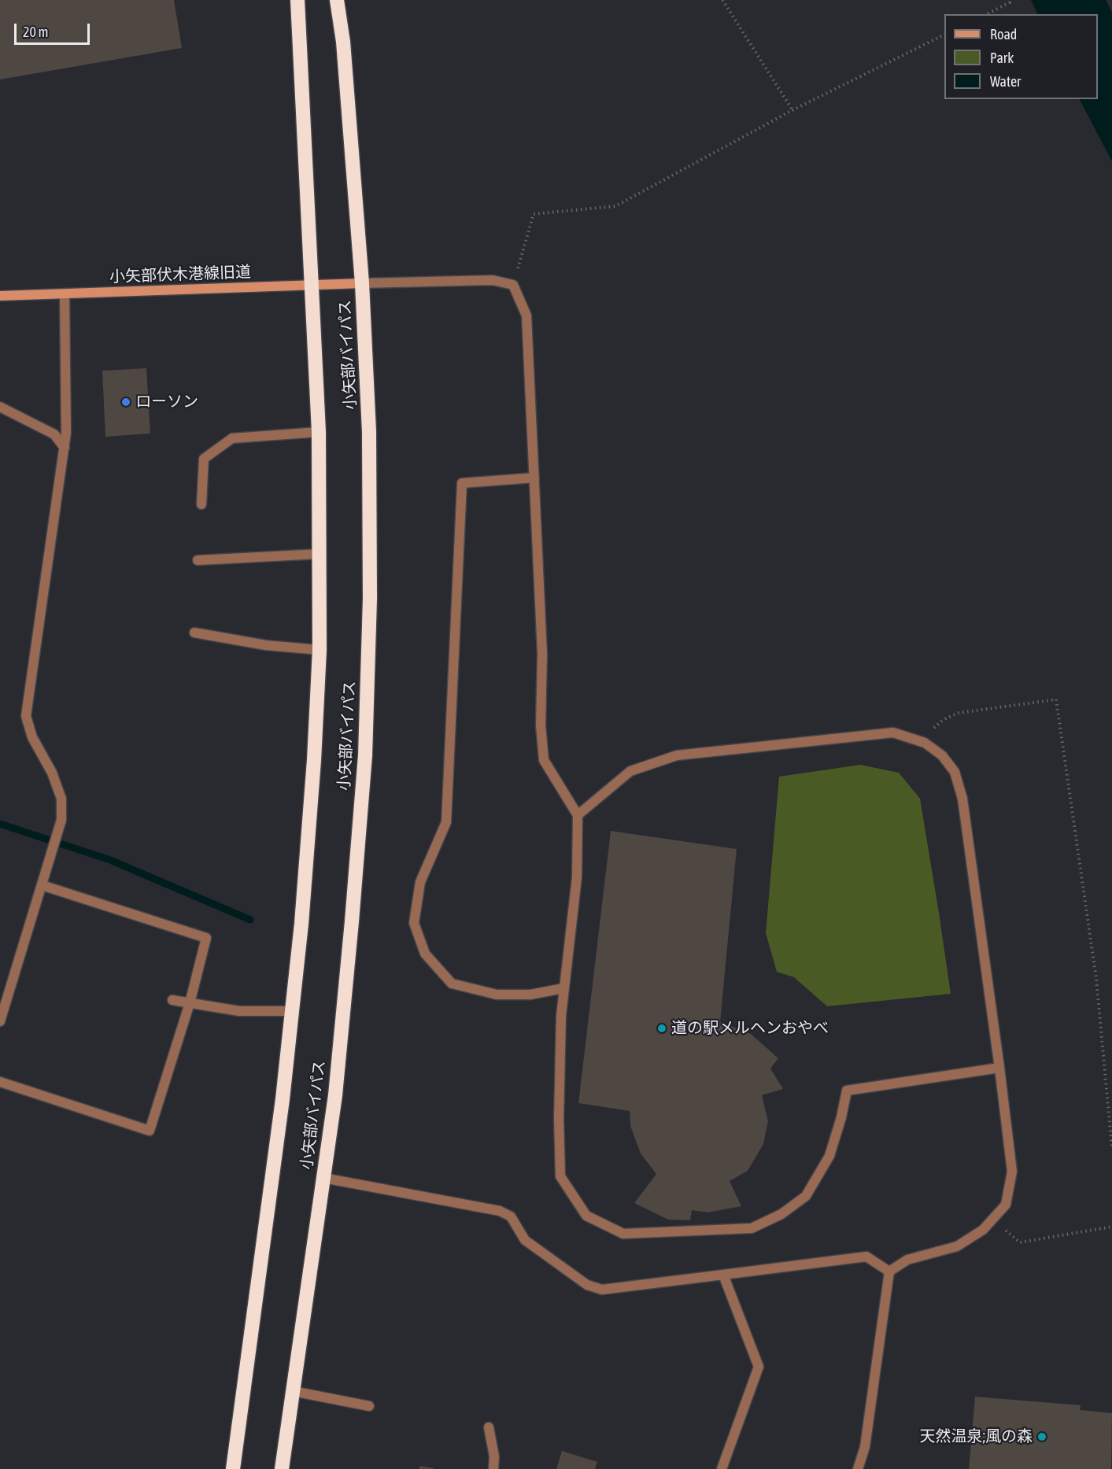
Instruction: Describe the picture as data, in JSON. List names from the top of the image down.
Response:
{
  "streets": {
    "highway": ["小矢部バイパス"],
    "street": ["小矢部伏木港線旧道"]
  },
  "crossings": [
    ["小矢部伏木港線旧道", "小矢部バイパス"]
  ],
  "places": ["ローソン", "道の駅メルヘンおやべ", "天然温泉;風の森"],
  "legend": ["Road", "Park", "Water"],
  "scale_bar": "20 m"
}
